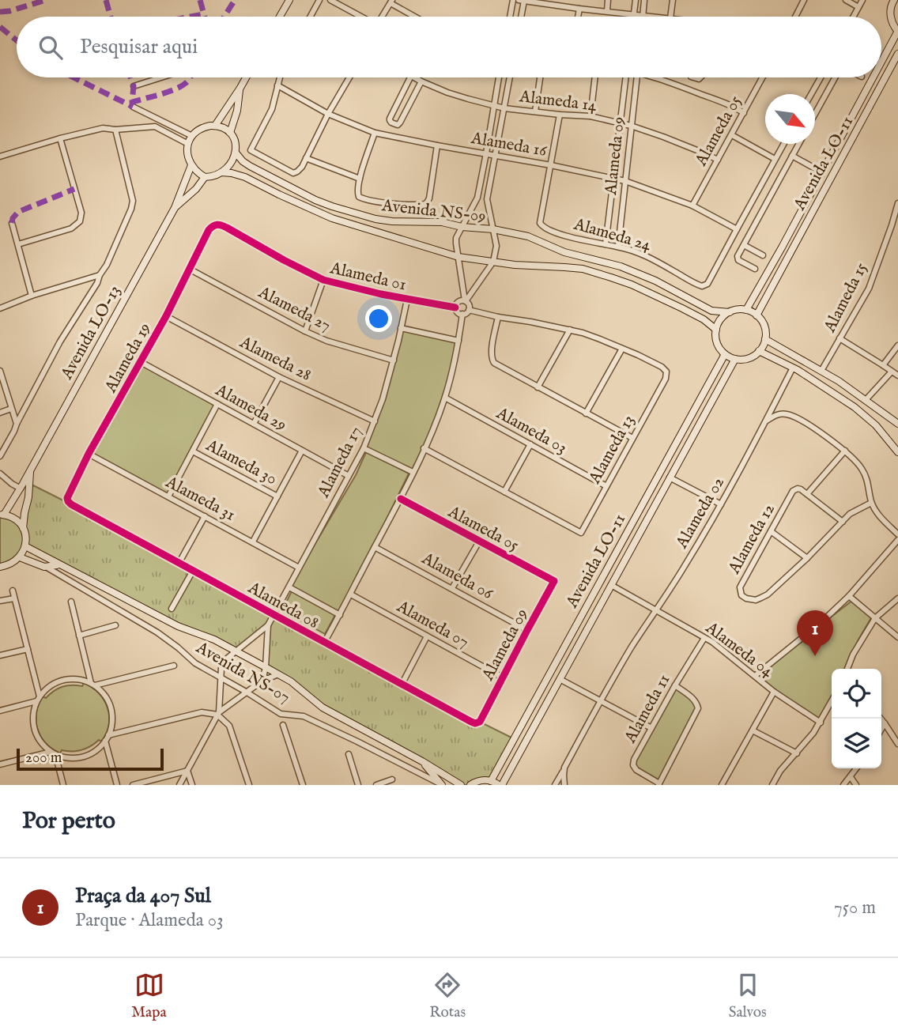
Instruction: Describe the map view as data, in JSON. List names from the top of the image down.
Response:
{
  "streets": {
    "street": [
      "Alameda 14",
      "Alameda 05",
      "Alameda 16",
      "Alameda 09",
      "Avenida LO-11",
      "Avenida NS-09",
      "Alameda 24",
      "Alameda 01",
      "Alameda 15",
      "Alameda 27",
      "Avenida LO-13",
      "Alameda 19",
      "Alameda 28",
      "Alameda 29",
      "Alameda 03",
      "Alameda 13",
      "Alameda 30",
      "Alameda 17",
      "Alameda 31",
      "Alameda 02",
      "Alameda 12",
      "Alameda 06",
      "Alameda 08",
      "Alameda 07",
      "Alameda 04",
      "Avenida NS-07",
      "Alameda 11"
    ]
  },
  "crossings": [
    ["Alameda 14", "Alameda 05"],
    ["Alameda 14", "Alameda 09"],
    ["Alameda 05", "Alameda 16"],
    ["Alameda 05", "Alameda 09"],
    ["Alameda 16", "Alameda 09"],
    ["Alameda 16", "Alameda 24"],
    ["Alameda 09", "Alameda 24"],
    ["Alameda 09", "Alameda 06"],
    ["Alameda 09", "Alameda 08"],
    ["Alameda 09", "Alameda 07"],
    ["Avenida LO-11", "Avenida NS-09"],
    ["Avenida LO-11", "Alameda 04"],
    ["Avenida NS-09", "Avenida LO-13"],
    ["Alameda 01", "Alameda 19"],
    ["Alameda 01", "Alameda 17"],
    ["Alameda 27", "Alameda 19"],
    ["Alameda 27", "Alameda 17"],
    ["Avenida LO-13", "Avenida NS-07"],
    ["Alameda 19", "Alameda 28"],
    ["Alameda 19", "Alameda 29"],
    ["Alameda 19", "Alameda 31"],
    ["Alameda 19", "Alameda 08"],
    ["Alameda 28", "Alameda 17"],
    ["Alameda 29", "Alameda 17"],
    ["Alameda 03", "Alameda 13"],
    ["Alameda 17", "Alameda 31"],
    ["Alameda 17", "Alameda 08"],
    ["Alameda 02", "Alameda 04"],
    ["Alameda 04", "Alameda 11"]
  ],
  "scale_bar": "200 m",
  "north": "bottom right",
  "page": {
    "search": "Pesquisar aqui",
    "pins": "1",
    "scale": "200 m",
    "heading": "Por perto",
    "list": [
      {
        "mark": "1",
        "name": "Praça da 407 Sul",
        "note": "Parque · Alameda 03",
        "value": "750 m"
      }
    ],
    "nav": ["Mapa", "Rotas", "Salvos"]
  }
}
